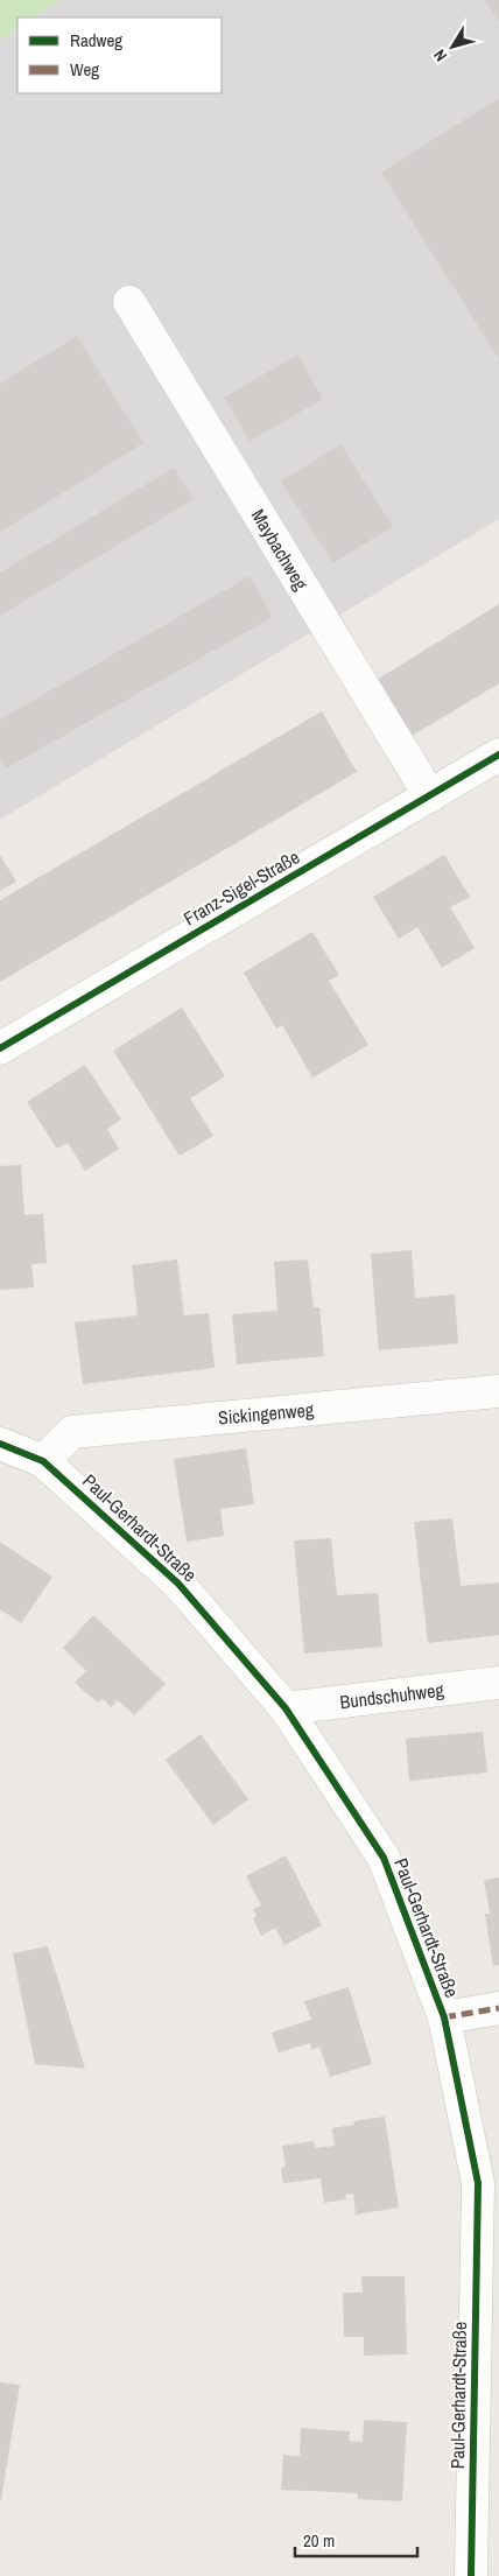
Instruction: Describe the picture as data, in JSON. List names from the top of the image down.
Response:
{
  "streets": {
    "street": [
      "Maybachweg",
      "Franz-Sigel-Straße",
      "Sickingenweg",
      "Paul-Gerhardt-Straße",
      "Bundschuhweg"
    ]
  },
  "crossings": [
    ["Maybachweg", "Franz-Sigel-Straße"],
    ["Sickingenweg", "Paul-Gerhardt-Straße"],
    ["Paul-Gerhardt-Straße", "Bundschuhweg"]
  ],
  "legend": ["Radweg", "Weg"],
  "scale_bar": "20 m",
  "north": "bottom left"
}
